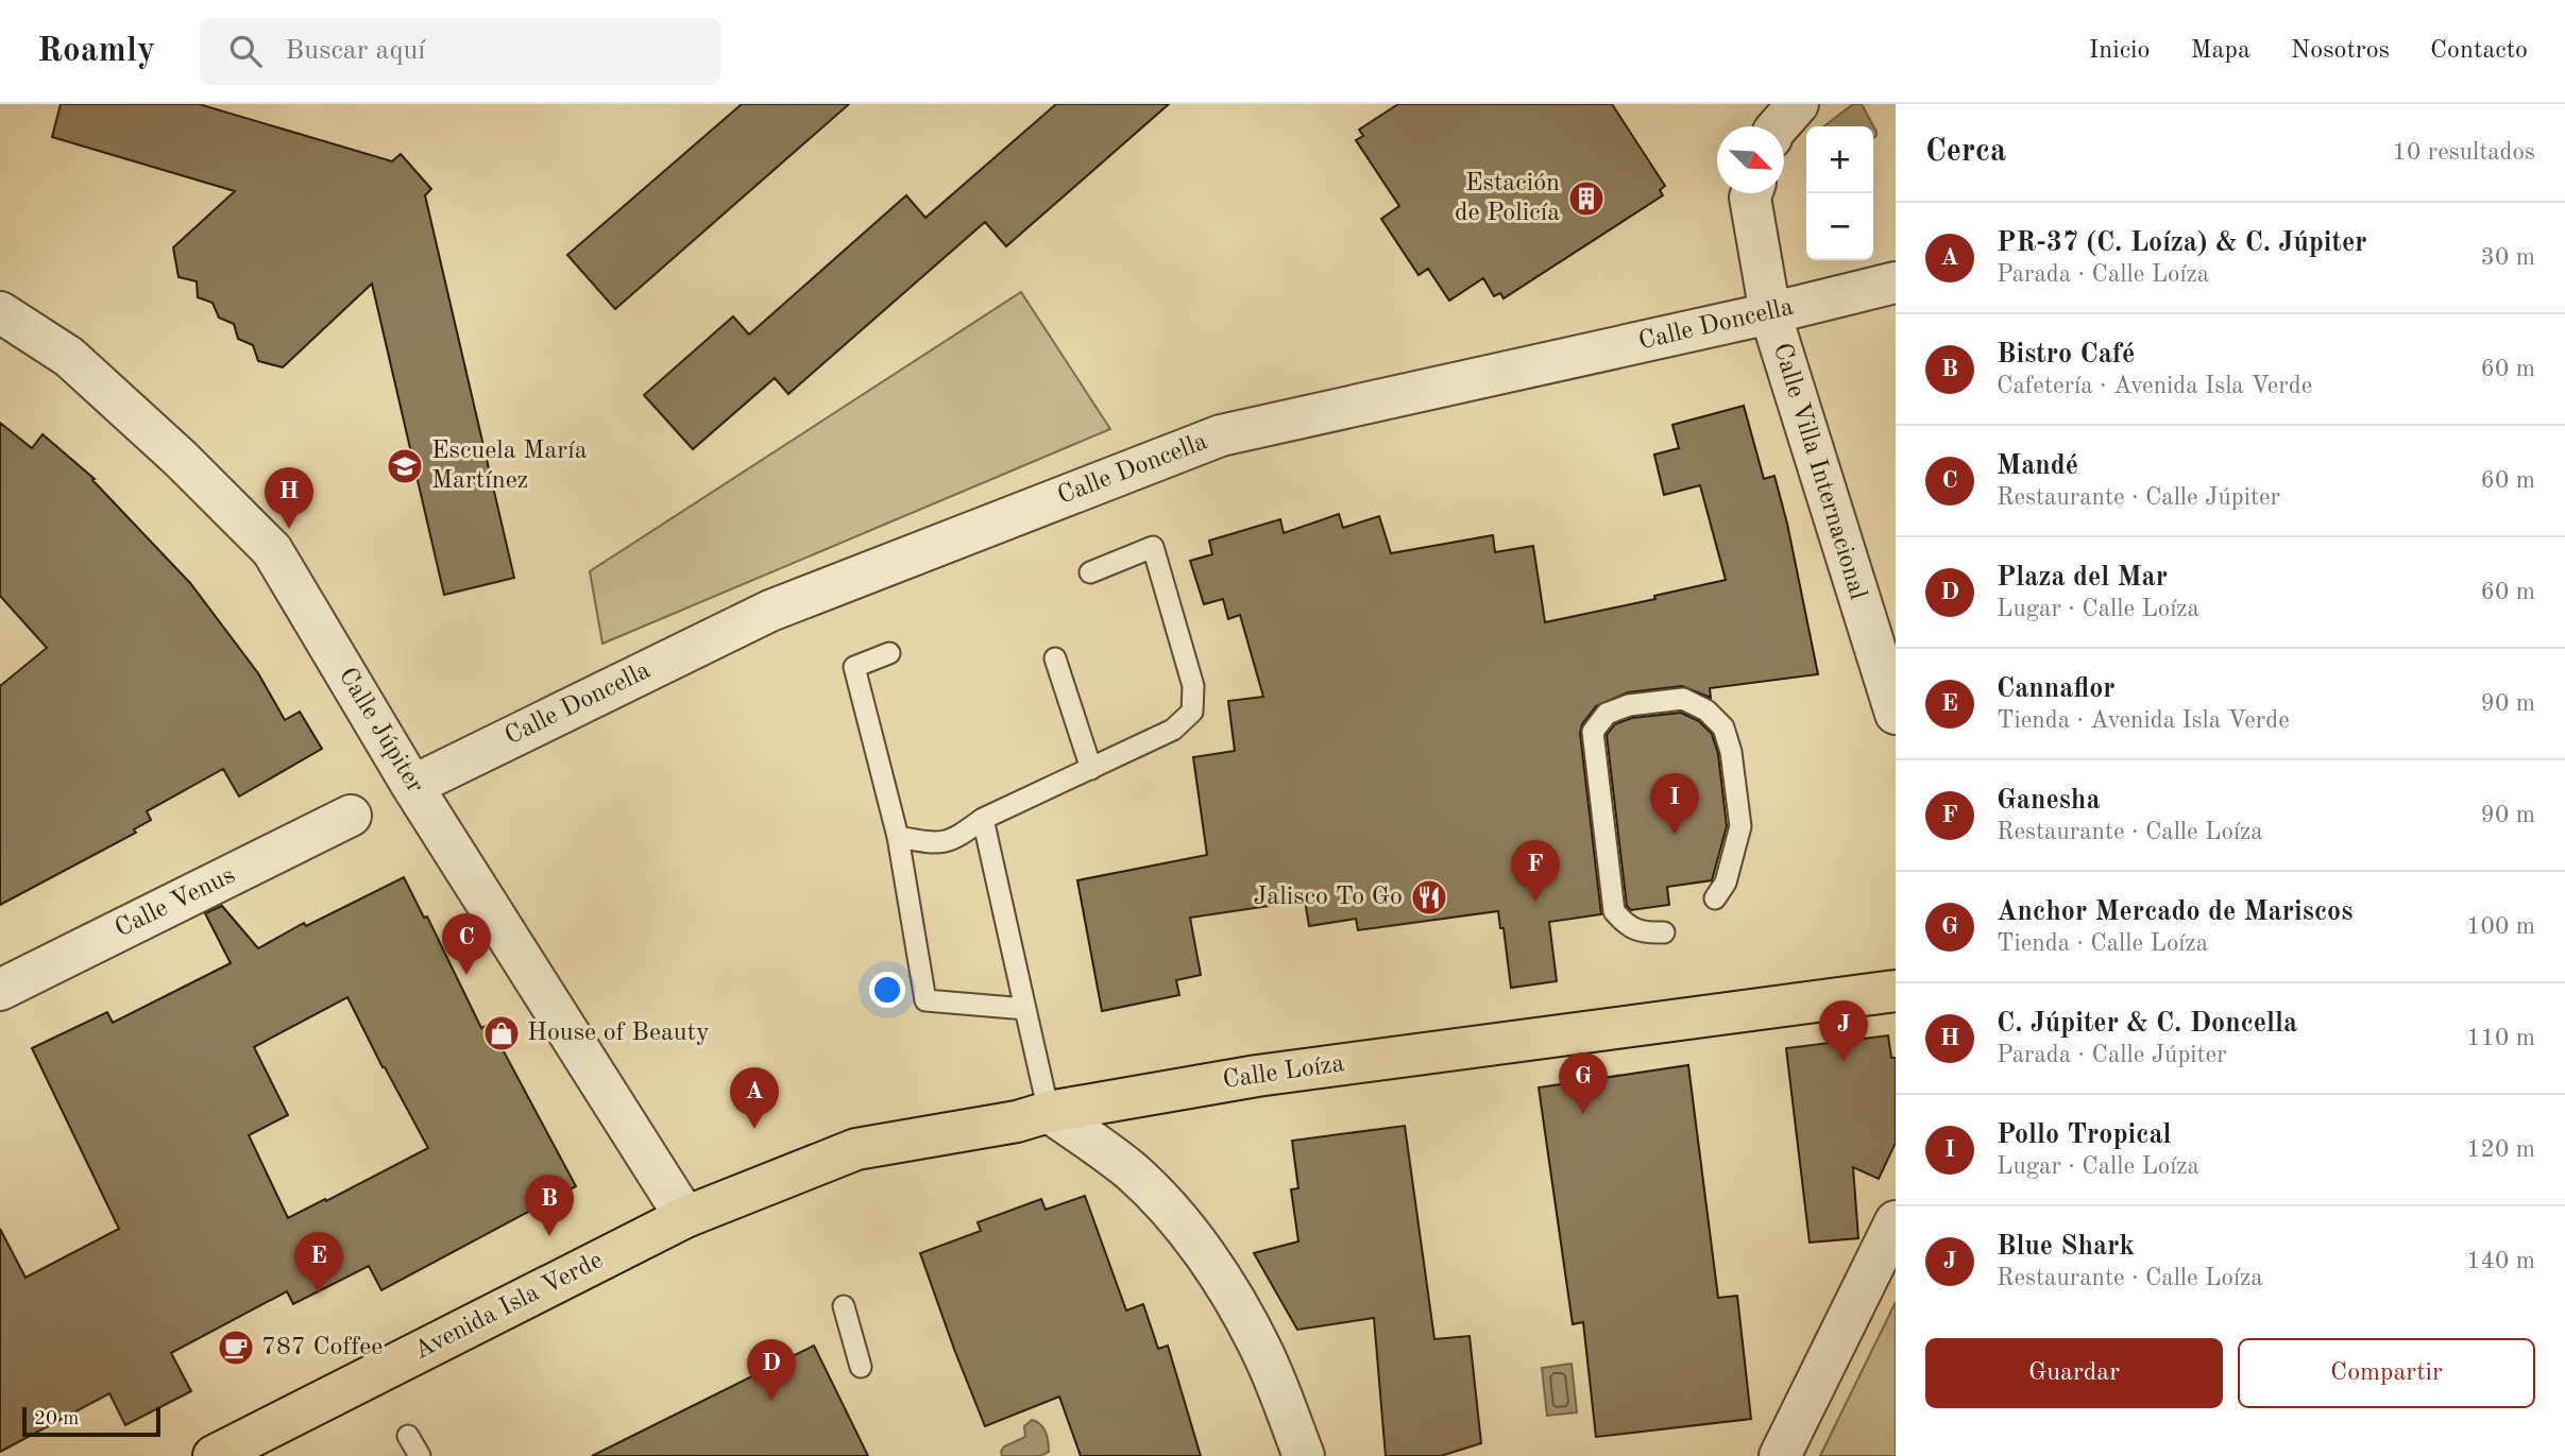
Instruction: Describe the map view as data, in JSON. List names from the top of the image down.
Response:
{
  "streets": {
    "main road": ["Calle Loíza", "Avenida Isla Verde"],
    "street": [
      "Calle Doncella",
      "Calle Villa Internacional",
      "Calle Júpiter",
      "Calle Venus"
    ]
  },
  "crossings": [
    ["Calle Doncella", "Calle Villa Internacional"],
    ["Calle Doncella", "Calle Júpiter"],
    ["Calle Júpiter", "Calle Loíza"],
    ["Calle Júpiter", "Avenida Isla Verde"],
    ["Calle Loíza", "Avenida Isla Verde"]
  ],
  "places": {
    "building": ["Estación de Policía"],
    "school or university": ["Escuela María Martínez"],
    "restaurant": ["Jalisco To Go"],
    "shop": ["House of Beauty"],
    "cafe": ["787 Coffee"]
  },
  "scale_bar": "20 m",
  "north": "bottom right",
  "page": {
    "header": "Roamly",
    "search": "Buscar aquí",
    "nav": [
      "Inicio",
      "Mapa",
      "Nosotros",
      "Contacto"
    ],
    "heading": ["Cerca", "10 resultados"],
    "map_buttons": ["+", "−"],
    "list": [
      {
        "mark": "A",
        "name": "PR-37 (C. Loíza) & C. Júpiter",
        "note": "Parada · Calle Loíza",
        "value": "30 m"
      },
      {
        "mark": "B",
        "name": "Bistro Café",
        "note": "Cafetería · Avenida Isla Verde",
        "value": "60 m"
      },
      {
        "mark": "C",
        "name": "Mandé",
        "note": "Restaurante · Calle Júpiter",
        "value": "60 m"
      },
      {
        "mark": "D",
        "name": "Plaza del Mar",
        "note": "Lugar · Calle Loíza",
        "value": "60 m"
      },
      {
        "mark": "E",
        "name": "Cannaflor",
        "note": "Tienda · Avenida Isla Verde",
        "value": "90 m"
      },
      {
        "mark": "F",
        "name": "Ganesha",
        "note": "Restaurante · Calle Loíza",
        "value": "90 m"
      },
      {
        "mark": "G",
        "name": "Anchor Mercado de Mariscos",
        "note": "Tienda · Calle Loíza",
        "value": "100 m"
      },
      {
        "mark": "H",
        "name": "C. Júpiter & C. Doncella",
        "note": "Parada · Calle Júpiter",
        "value": "110 m"
      },
      {
        "mark": "I",
        "name": "Pollo Tropical",
        "note": "Lugar · Calle Loíza",
        "value": "120 m"
      },
      {
        "mark": "J",
        "name": "Blue Shark",
        "note": "Restaurante · Calle Loíza",
        "value": "140 m"
      }
    ],
    "pins": [
      "H",
      "I",
      "F",
      "C",
      "J",
      "G",
      "A",
      "B",
      "E",
      "D"
    ],
    "buttons": ["Guardar", "Compartir"],
    "scale": "20 m"
  }
}
